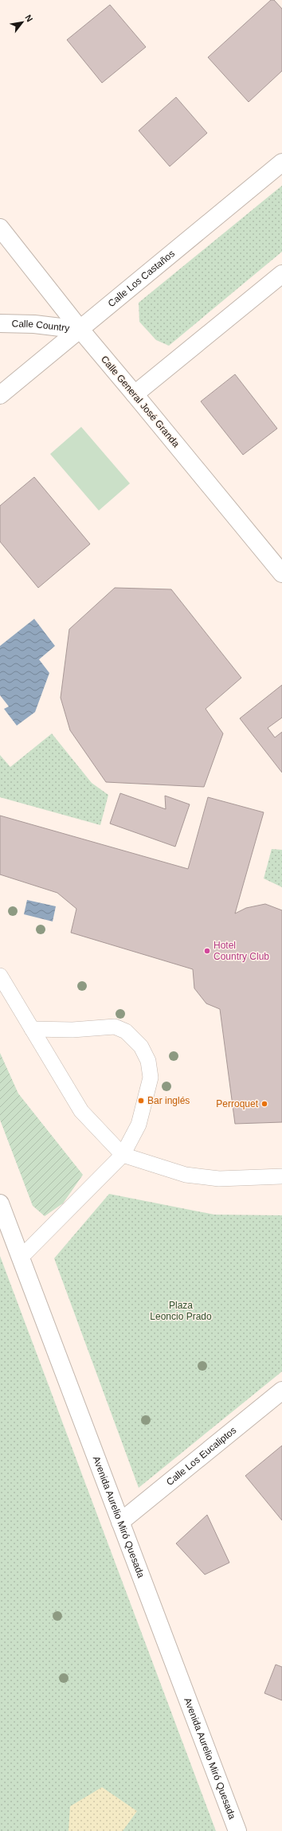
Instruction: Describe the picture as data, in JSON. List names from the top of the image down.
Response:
{
  "streets": {
    "street": [
      "Calle Los Castaños",
      "Calle Country",
      "Calle General José Granda",
      "Calle Los Eucaliptos",
      "Avenida Aurelio Miró Quesada"
    ]
  },
  "crossings": [
    ["Calle Los Castaños", "Calle Country"],
    ["Calle Los Castaños", "Calle General José Granda"],
    ["Calle Country", "Calle General José Granda"],
    ["Calle Los Eucaliptos", "Avenida Aurelio Miró Quesada"]
  ],
  "parks": ["Plaza Leoncio Prado"],
  "places": ["Hotel Country Club", "Bar inglés", "Perroquet"],
  "north": "top right"
}
